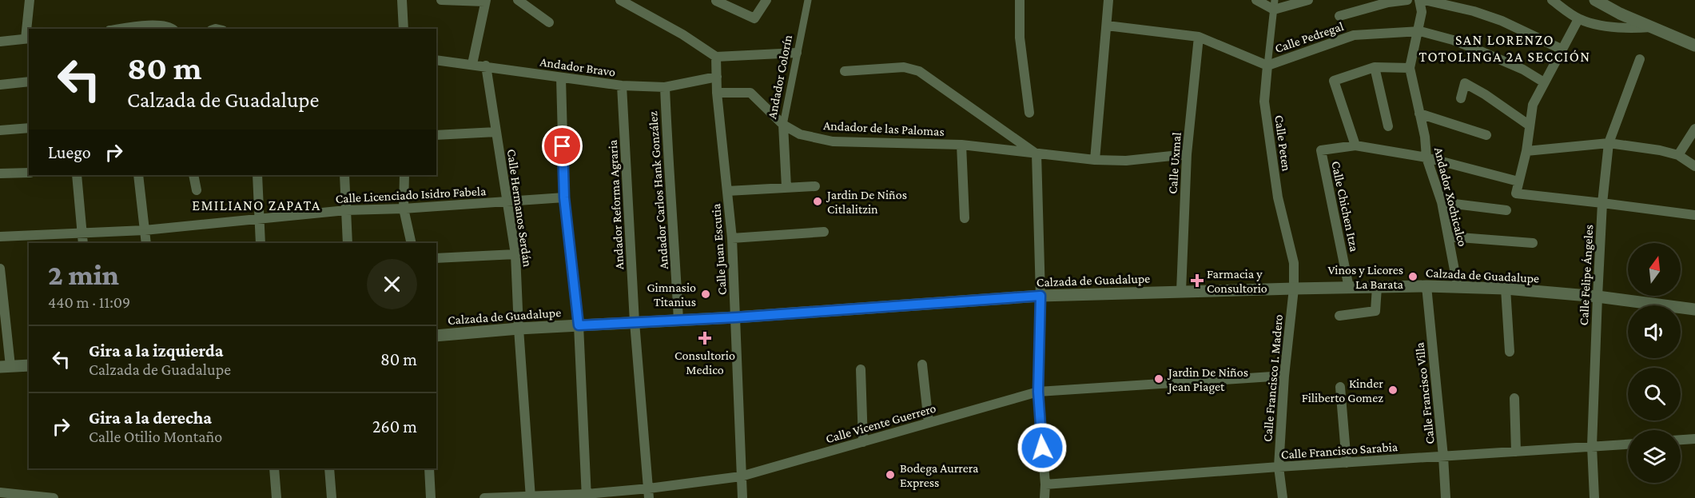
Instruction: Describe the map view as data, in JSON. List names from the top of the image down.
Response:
{
  "streets": {
    "street": [
      "Calle Pedregal",
      "Andador Bravo",
      "Andador Colorín",
      "Andador de las Palomas",
      "Calle Peten",
      "Calle Uxmal",
      "Andador Carlos Hank González",
      "Calle Licenciado Isidro Fabela",
      "Andador Xochicalco",
      "Andador Reforma Agraria",
      "Calle Chichen Itza",
      "Calle Hermanos Serdán",
      "Calle Juan Escutia",
      "Calzada de Guadalupe",
      "Calle Felipe Ángeles",
      "Calle Francisco I. Madero",
      "Calle Francisco Villa",
      "Calle Vicente Guerrero",
      "Calle Francisco Sarabia"
    ]
  },
  "crossings": [
    ["Calle Pedregal", "Calle Peten"],
    ["Calle Pedregal", "Calle Uxmal"],
    ["Calle Pedregal", "Andador Xochicalco"],
    ["Andador Bravo", "Andador Carlos Hank González"],
    ["Andador Bravo", "Andador Reforma Agraria"],
    ["Andador Bravo", "Calle Hermanos Serdán"],
    ["Andador Bravo", "Calle Juan Escutia"],
    ["Andador Colorín", "Andador de las Palomas"],
    ["Andador de las Palomas", "Calle Uxmal"],
    ["Andador de las Palomas", "Calle Juan Escutia"],
    ["Calle Peten", "Calzada de Guadalupe"],
    ["Calle Peten", "Calle Francisco I. Madero"],
    ["Calle Uxmal", "Calzada de Guadalupe"],
    ["Andador Carlos Hank González", "Calzada de Guadalupe"],
    ["Calle Licenciado Isidro Fabela", "Calle Hermanos Serdán"],
    ["Andador Xochicalco", "Calle Chichen Itza"],
    ["Andador Xochicalco", "Calzada de Guadalupe"],
    ["Andador Reforma Agraria", "Calzada de Guadalupe"],
    ["Andador Reforma Agraria", "Calle Vicente Guerrero"],
    ["Calle Chichen Itza", "Calzada de Guadalupe"],
    ["Calle Hermanos Serdán", "Calzada de Guadalupe"],
    ["Calle Hermanos Serdán", "Calle Vicente Guerrero"],
    ["Calle Juan Escutia", "Calzada de Guadalupe"],
    ["Calle Juan Escutia", "Calle Vicente Guerrero"],
    ["Calzada de Guadalupe", "Calle Felipe Ángeles"],
    ["Calzada de Guadalupe", "Calle Francisco I. Madero"],
    ["Calzada de Guadalupe", "Calle Francisco Villa"],
    ["Calle Felipe Ángeles", "Calle Francisco Sarabia"],
    ["Calle Francisco I. Madero", "Calle Vicente Guerrero"],
    ["Calle Francisco I. Madero", "Calle Francisco Sarabia"],
    ["Calle Francisco Villa", "Calle Francisco Sarabia"]
  ],
  "districts": ["SAN LORENZO TOTOLINGA 2A SECCIÓN", "EMILIANO ZAPATA"],
  "places": {
    "other": [
      "Jardin De Niños Citlalitzin",
      "Vinos y Licores La Barata",
      "Gimnasio Titanius",
      "Jardin De Niños Jean Piaget",
      "Kinder Filiberto Gomez",
      "Bodega Aurrera Express"
    ],
    "health": ["Farmacia y Consultorio", "Consultorio Medico"]
  },
  "north": "top",
  "page": {
    "turn": ["80 m", "Calzada de Guadalupe"],
    "then": "Luego",
    "heading": ["2 min", "440 m · 11:09"],
    "list": [
      {
        "name": "Gira a la izquierda",
        "note": "Calzada de Guadalupe",
        "value": "80 m"
      },
      {
        "name": "Gira a la derecha",
        "note": "Calle Otilio Montaño",
        "value": "260 m"
      }
    ]
  }
}
